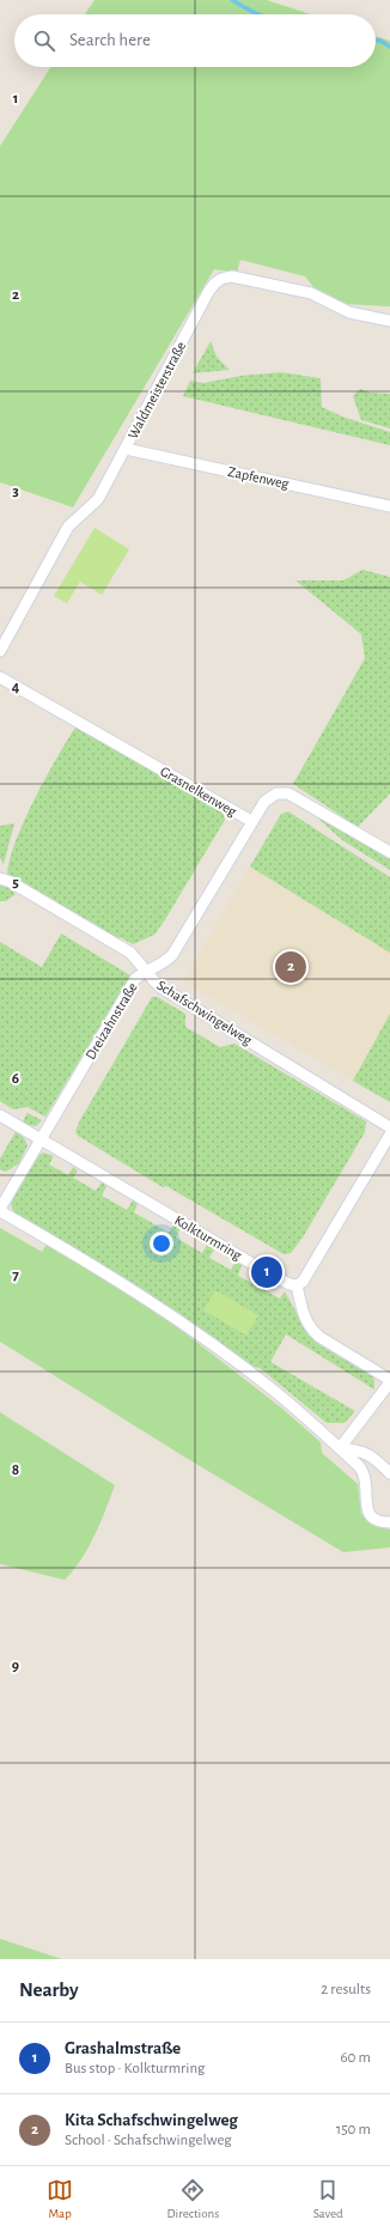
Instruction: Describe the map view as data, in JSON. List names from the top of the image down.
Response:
{
  "streets": {
    "street": [
      "Waldmeisterstraße",
      "Zapfenweg",
      "Grasnelkenweg",
      "Schafschwingelweg",
      "Dreizahnstraße",
      "Kolkturmring"
    ]
  },
  "crossings": [
    ["Waldmeisterstraße", "Zapfenweg"],
    ["Grasnelkenweg", "Dreizahnstraße"],
    ["Schafschwingelweg", "Dreizahnstraße"],
    ["Dreizahnstraße", "Kolkturmring"]
  ],
  "page": {
    "search": "Search here",
    "pins": ["2", "1"],
    "heading": ["Nearby", "2 results"],
    "list": [
      {
        "mark": "1",
        "name": "Grashalmstraße",
        "note": "Bus stop · Kolkturmring",
        "value": "60 m"
      },
      {
        "mark": "2",
        "name": "Kita Schafschwingelweg",
        "note": "School · Schafschwingelweg",
        "value": "150 m"
      }
    ],
    "nav": ["Map", "Directions", "Saved"]
  },
  "grid": {
    "rows": [
      "1",
      "2",
      "3",
      "4",
      "5",
      "6",
      "7",
      "8",
      "9"
    ]
  }
}
